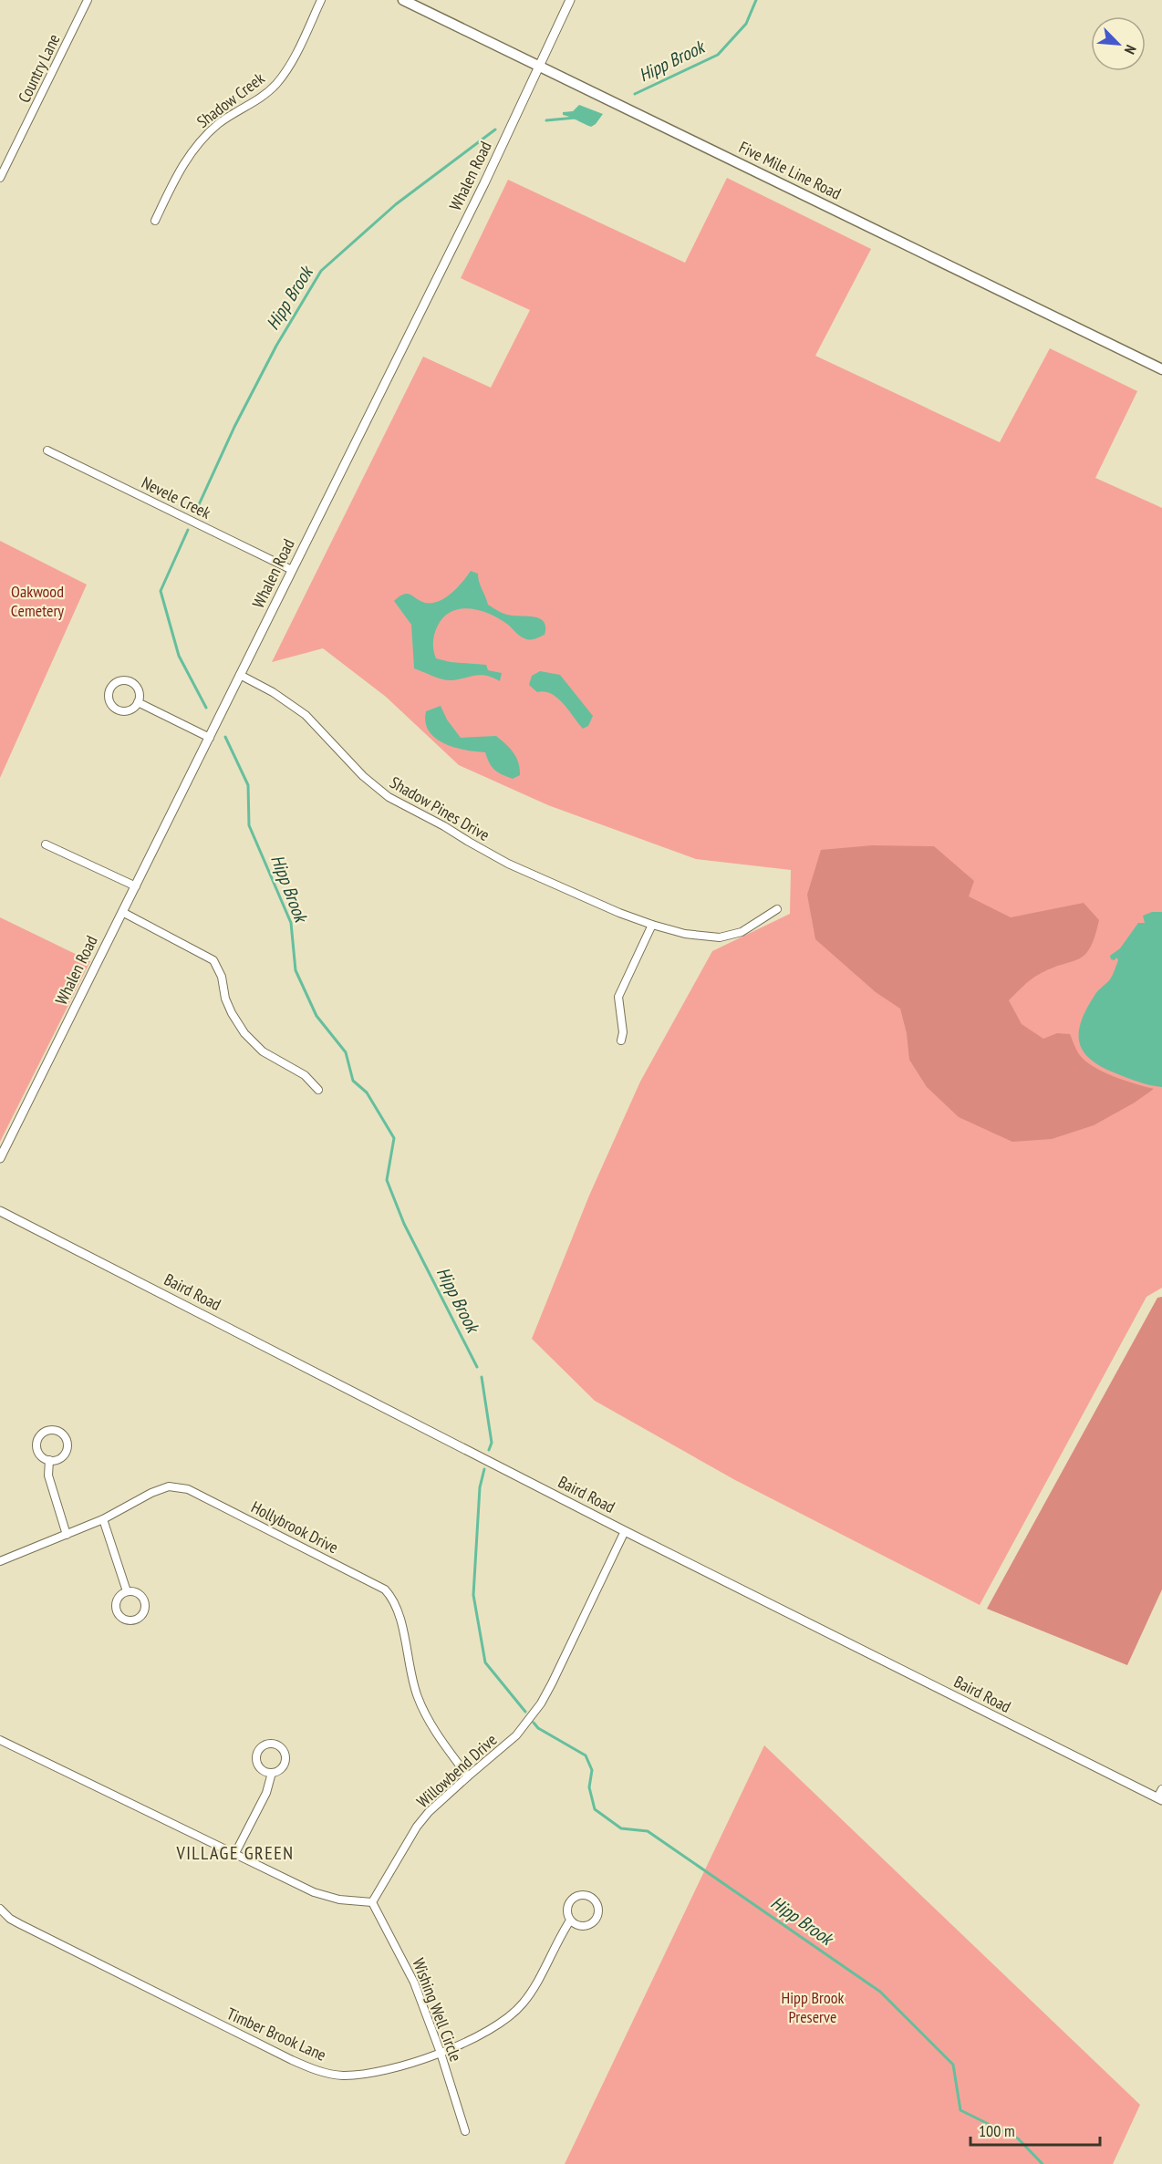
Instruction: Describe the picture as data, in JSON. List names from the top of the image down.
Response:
{
  "streets": {
    "main road": ["Five Mile Line Road"],
    "street": [
      "Country Lane",
      "Shadow Creek",
      "Whalen Road",
      "Nevele Creek",
      "Shadow Pines Drive",
      "Baird Road",
      "Hollybrook Drive",
      "Willowbend Drive",
      "Wishing Well Circle",
      "Timber Brook Lane"
    ]
  },
  "crossings": [
    ["Five Mile Line Road", "Whalen Road"],
    ["Whalen Road", "Nevele Creek"],
    ["Whalen Road", "Shadow Pines Drive"],
    ["Baird Road", "Willowbend Drive"],
    ["Hollybrook Drive", "Willowbend Drive"],
    ["Willowbend Drive", "Wishing Well Circle"],
    ["Wishing Well Circle", "Timber Brook Lane"]
  ],
  "districts": ["VILLAGE GREEN"],
  "water": ["Hipp Brook"],
  "parks": ["Oakwood Cemetery", "Hipp Brook Preserve"],
  "scale_bar": "100 m",
  "north": "bottom right"
}
